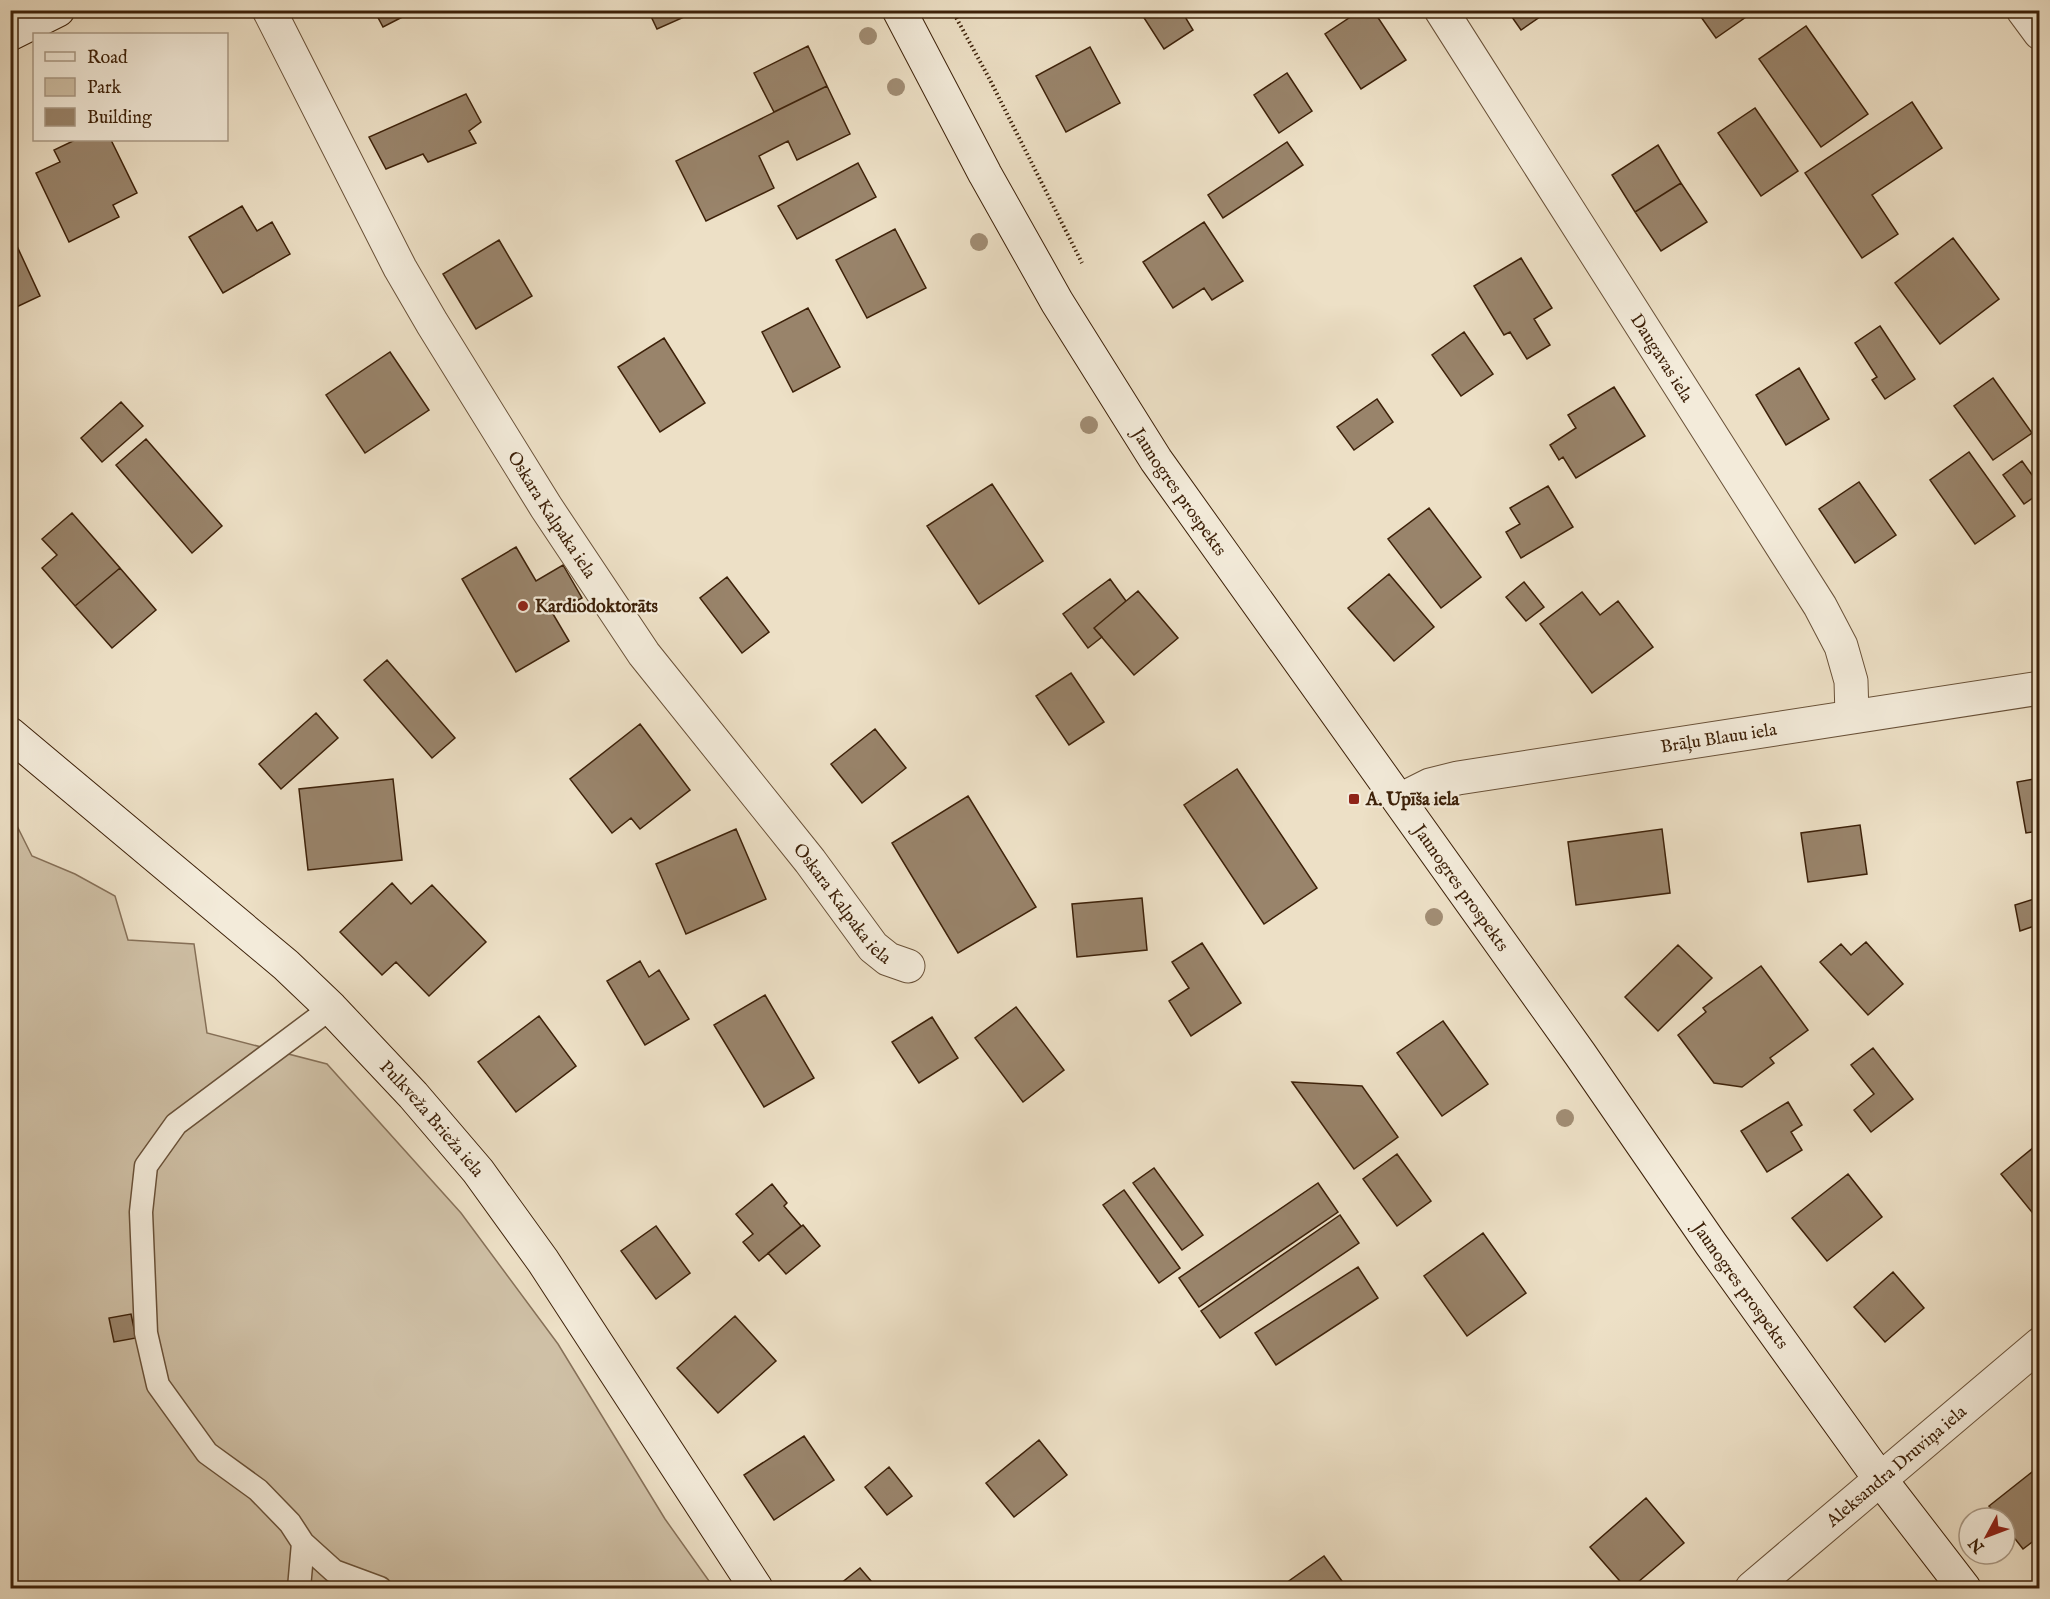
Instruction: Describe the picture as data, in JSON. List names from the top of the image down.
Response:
{
  "streets": {
    "street": [
      "Daugavas iela",
      "Jaunogres prospekts",
      "Oskara Kalpaka iela",
      "Brāļu Blauu iela",
      "Pulkveža Brieža iela",
      "Aleksandra Druviņa iela"
    ]
  },
  "crossings": [
    ["Daugavas iela", "Brāļu Blauu iela"],
    ["Jaunogres prospekts", "Brāļu Blauu iela"],
    ["Jaunogres prospekts", "Aleksandra Druviņa iela"]
  ],
  "places": {
    "other": ["Kardiodoktorāts"],
    "transit": ["A. Upīša iela"]
  },
  "legend": ["Road", "Park", "Building"],
  "north": "bottom left"
}
